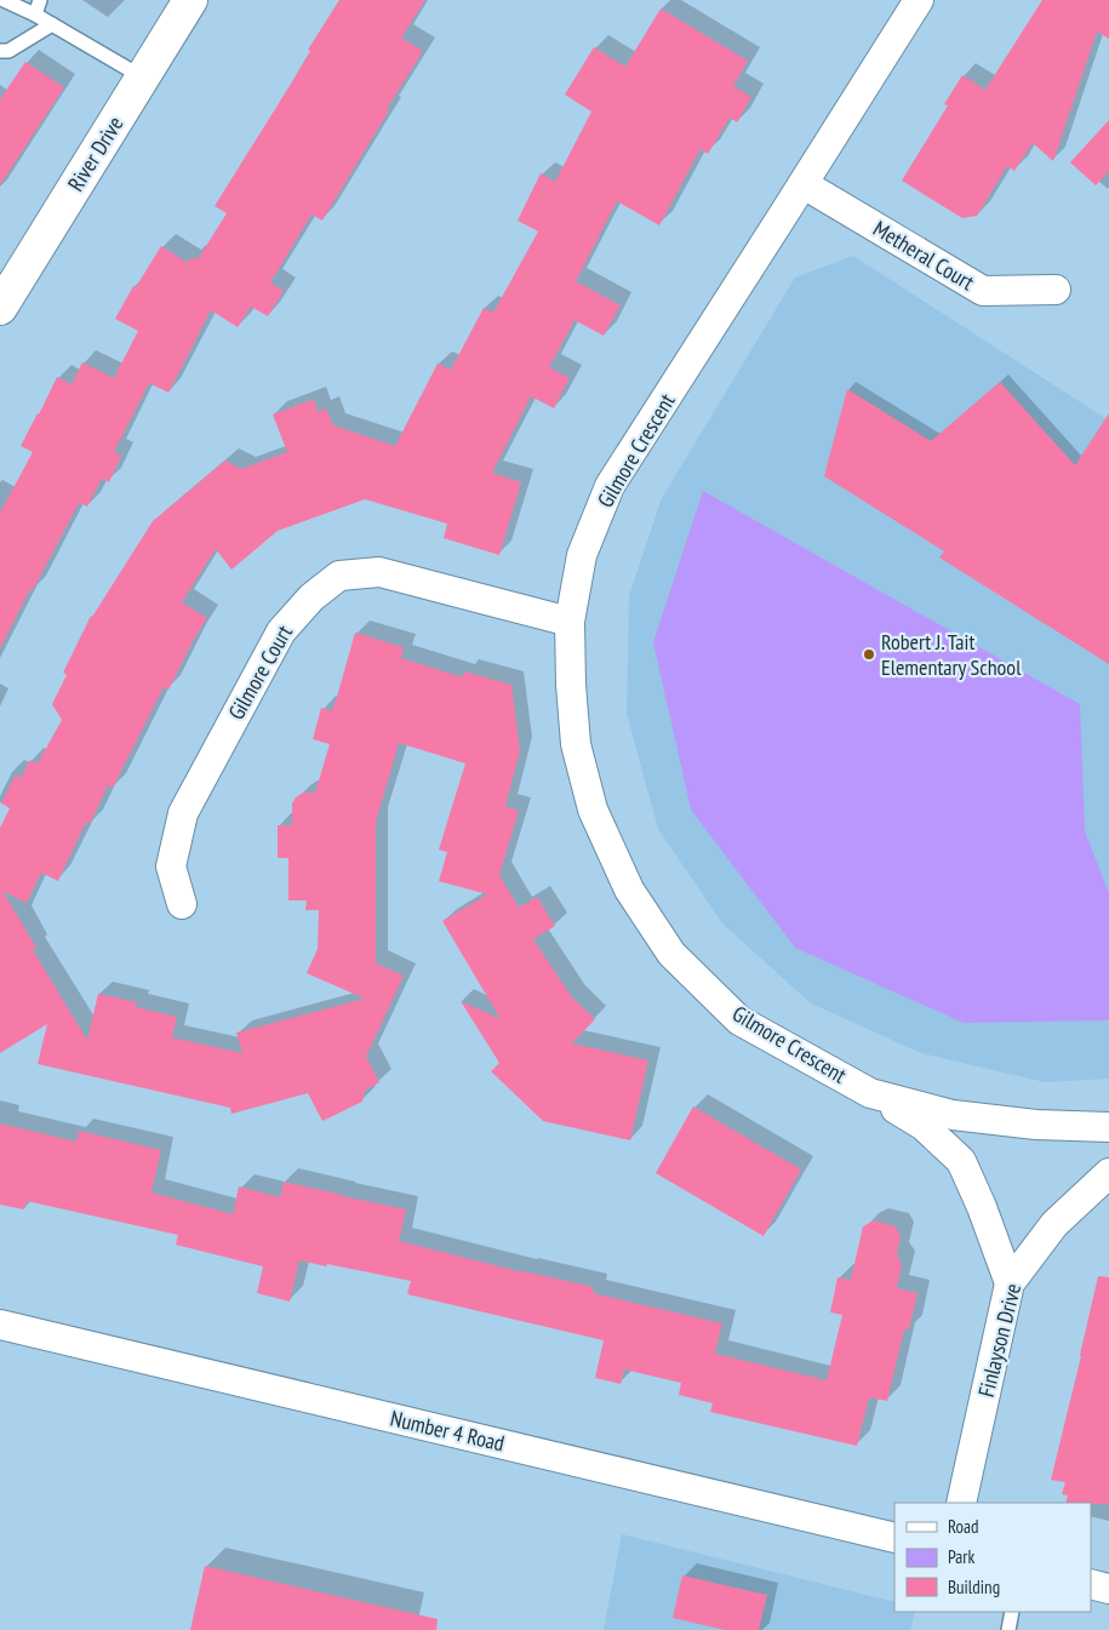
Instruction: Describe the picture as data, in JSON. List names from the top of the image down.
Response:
{
  "streets": {
    "street": [
      "River Drive",
      "Metheral Court",
      "Gilmore Crescent",
      "Gilmore Court",
      "Finlayson Drive",
      "Number 4 Road"
    ]
  },
  "crossings": [
    ["Metheral Court", "Gilmore Crescent"],
    ["Gilmore Crescent", "Gilmore Court"],
    ["Gilmore Crescent", "Finlayson Drive"]
  ],
  "places": ["Robert J. Tait Elementary School"],
  "legend": ["Road", "Park", "Building"]
}
